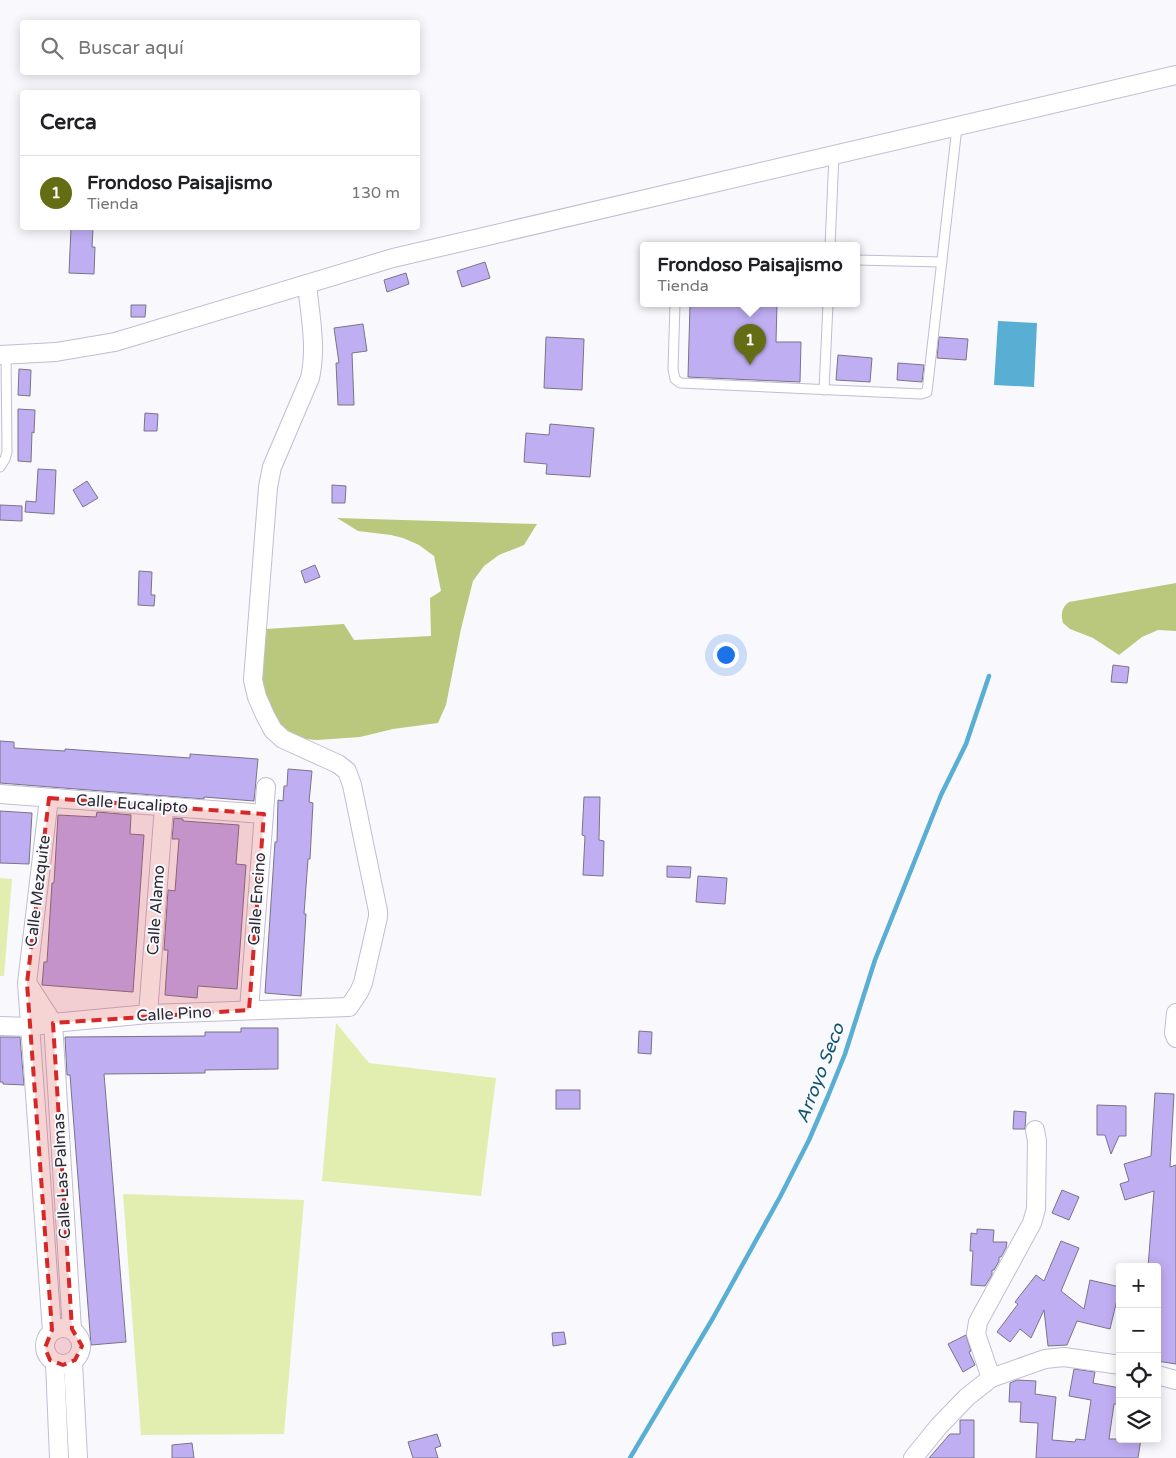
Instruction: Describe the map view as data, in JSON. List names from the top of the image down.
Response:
{
  "streets": {
    "street": [
      "Calle Eucalipto",
      "Calle Mezquite",
      "Calle Encino",
      "Calle Alamo",
      "Calle Pino",
      "Calle Las Palmas"
    ]
  },
  "crossings": [
    ["Calle Eucalipto", "Calle Mezquite"],
    ["Calle Eucalipto", "Calle Encino"],
    ["Calle Eucalipto", "Calle Alamo"],
    ["Calle Mezquite", "Calle Pino"],
    ["Calle Mezquite", "Calle Las Palmas"],
    ["Calle Encino", "Calle Pino"],
    ["Calle Alamo", "Calle Pino"],
    ["Calle Pino", "Calle Las Palmas"]
  ],
  "water": ["Arroyo Seco"],
  "page": {
    "search": "Buscar aquí",
    "heading": "Cerca",
    "list": [
      {
        "mark": "1",
        "name": "Frondoso Paisajismo",
        "note": "Tienda",
        "value": "130 m"
      }
    ],
    "popup": ["Frondoso Paisajismo", "Tienda"],
    "pins": "1",
    "map_buttons": ["+", "−"]
  }
}
